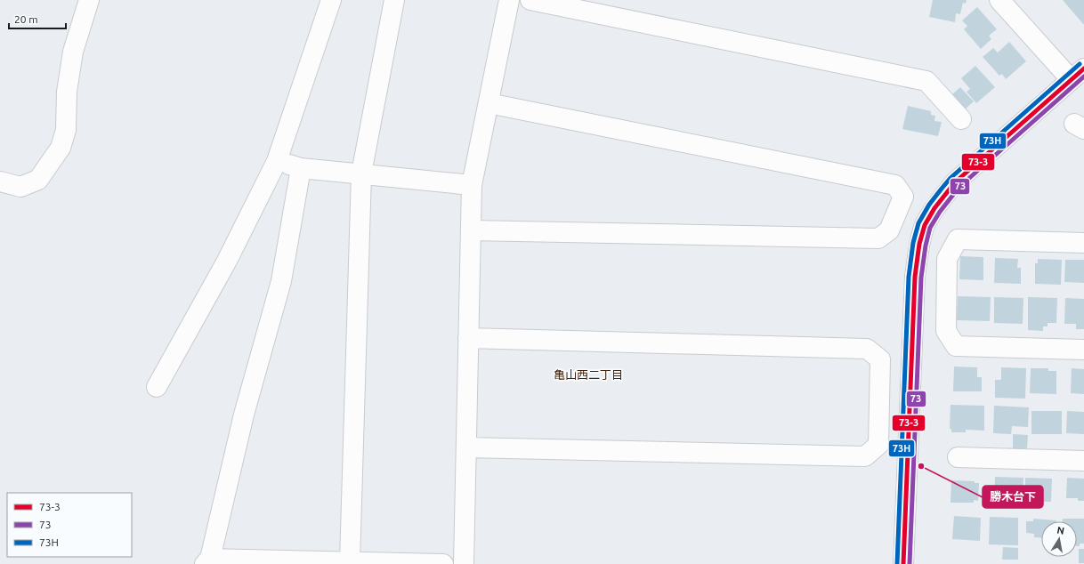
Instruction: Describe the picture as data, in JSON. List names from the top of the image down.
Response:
{
  "districts": ["亀山西二丁目"],
  "places": ["勝木台下"],
  "lines": ["transit line 73H", "transit line 73-3", "transit line 73"],
  "legend": ["73-3", "73", "73H"],
  "scale_bar": "20 m",
  "north": "top"
}
